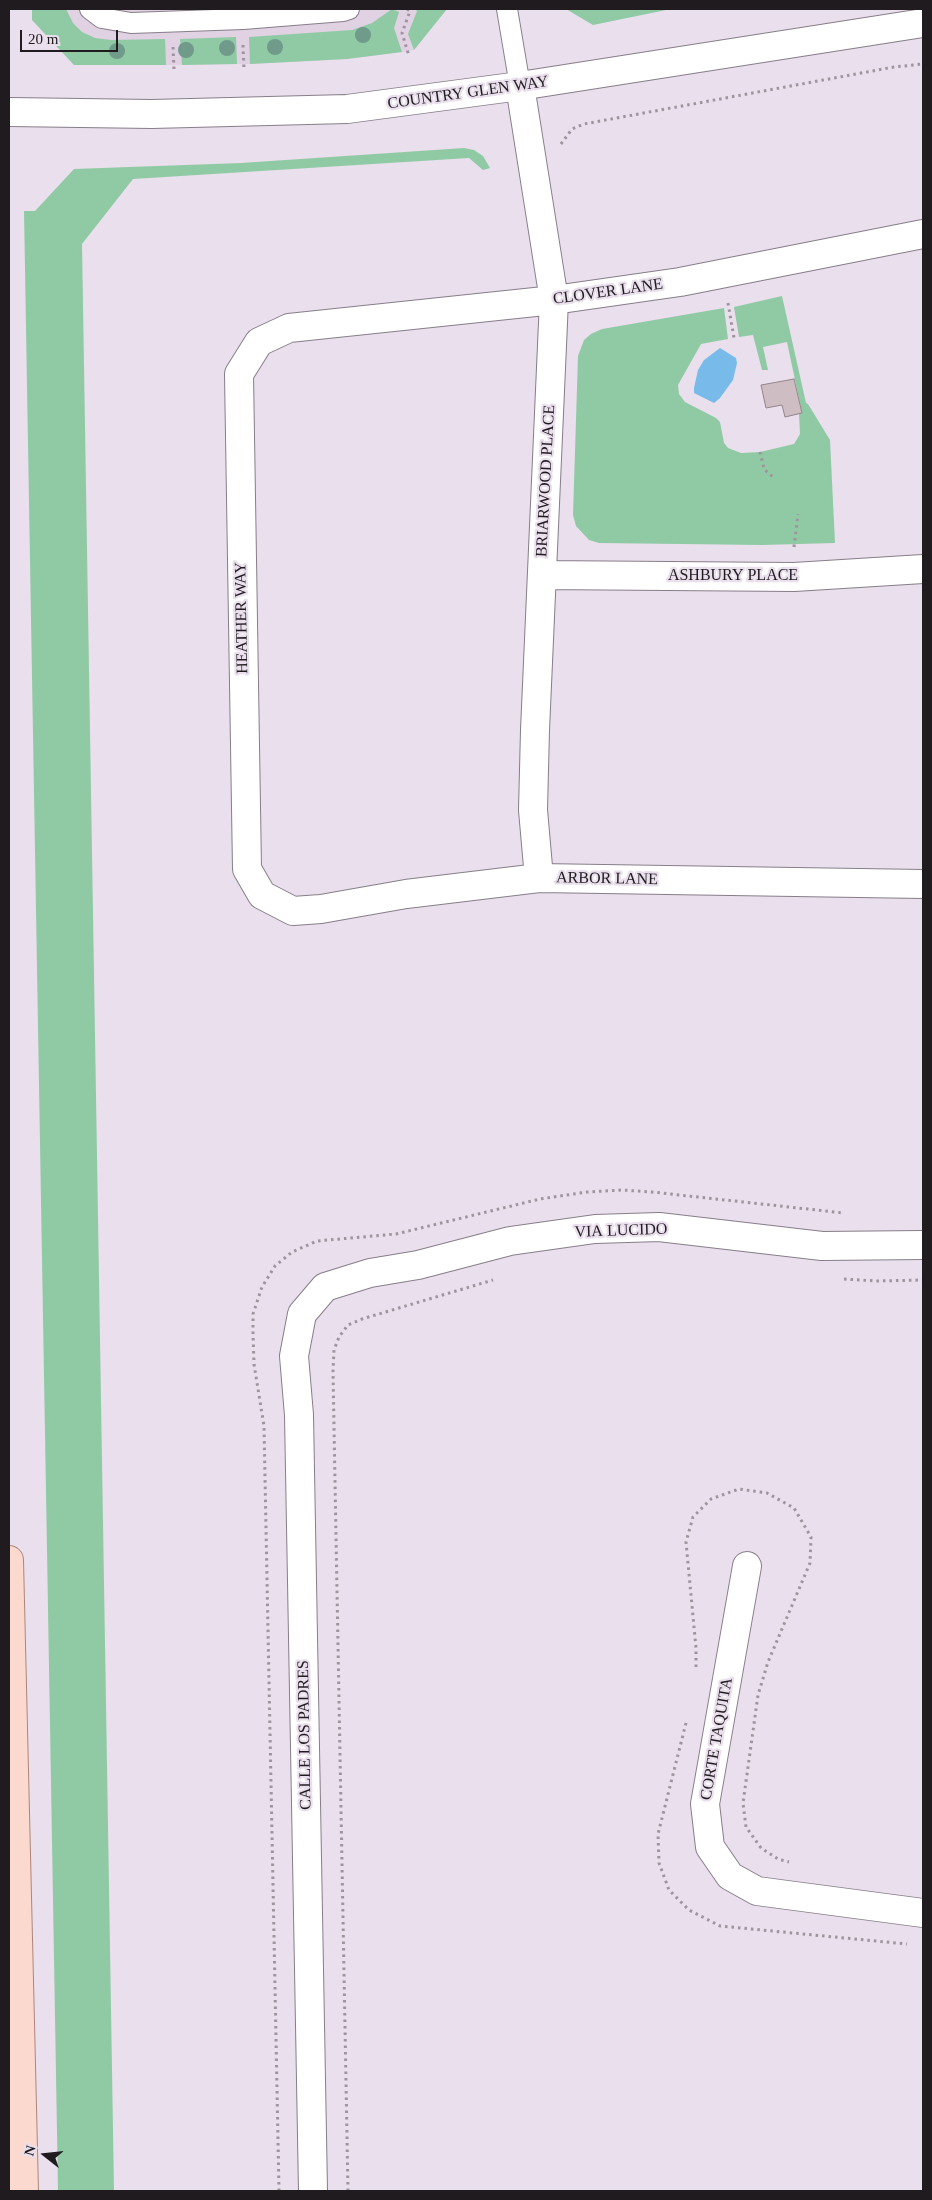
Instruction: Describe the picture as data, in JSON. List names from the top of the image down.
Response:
{
  "streets": {
    "street": [
      "COUNTRY GLEN WAY",
      "CLOVER LANE",
      "BRIARWOOD PLACE",
      "ASHBURY PLACE",
      "HEATHER WAY",
      "ARBOR LANE",
      "VIA LUCIDO",
      "CALLE LOS PADRES",
      "CORTE TAQUITA"
    ]
  },
  "crossings": [
    ["COUNTRY GLEN WAY", "BRIARWOOD PLACE"],
    ["CLOVER LANE", "BRIARWOOD PLACE"],
    ["CLOVER LANE", "HEATHER WAY"],
    ["BRIARWOOD PLACE", "ASHBURY PLACE"],
    ["BRIARWOOD PLACE", "ARBOR LANE"],
    ["HEATHER WAY", "ARBOR LANE"],
    ["VIA LUCIDO", "CALLE LOS PADRES"]
  ],
  "scale_bar": "20 m",
  "north": "left"
}
